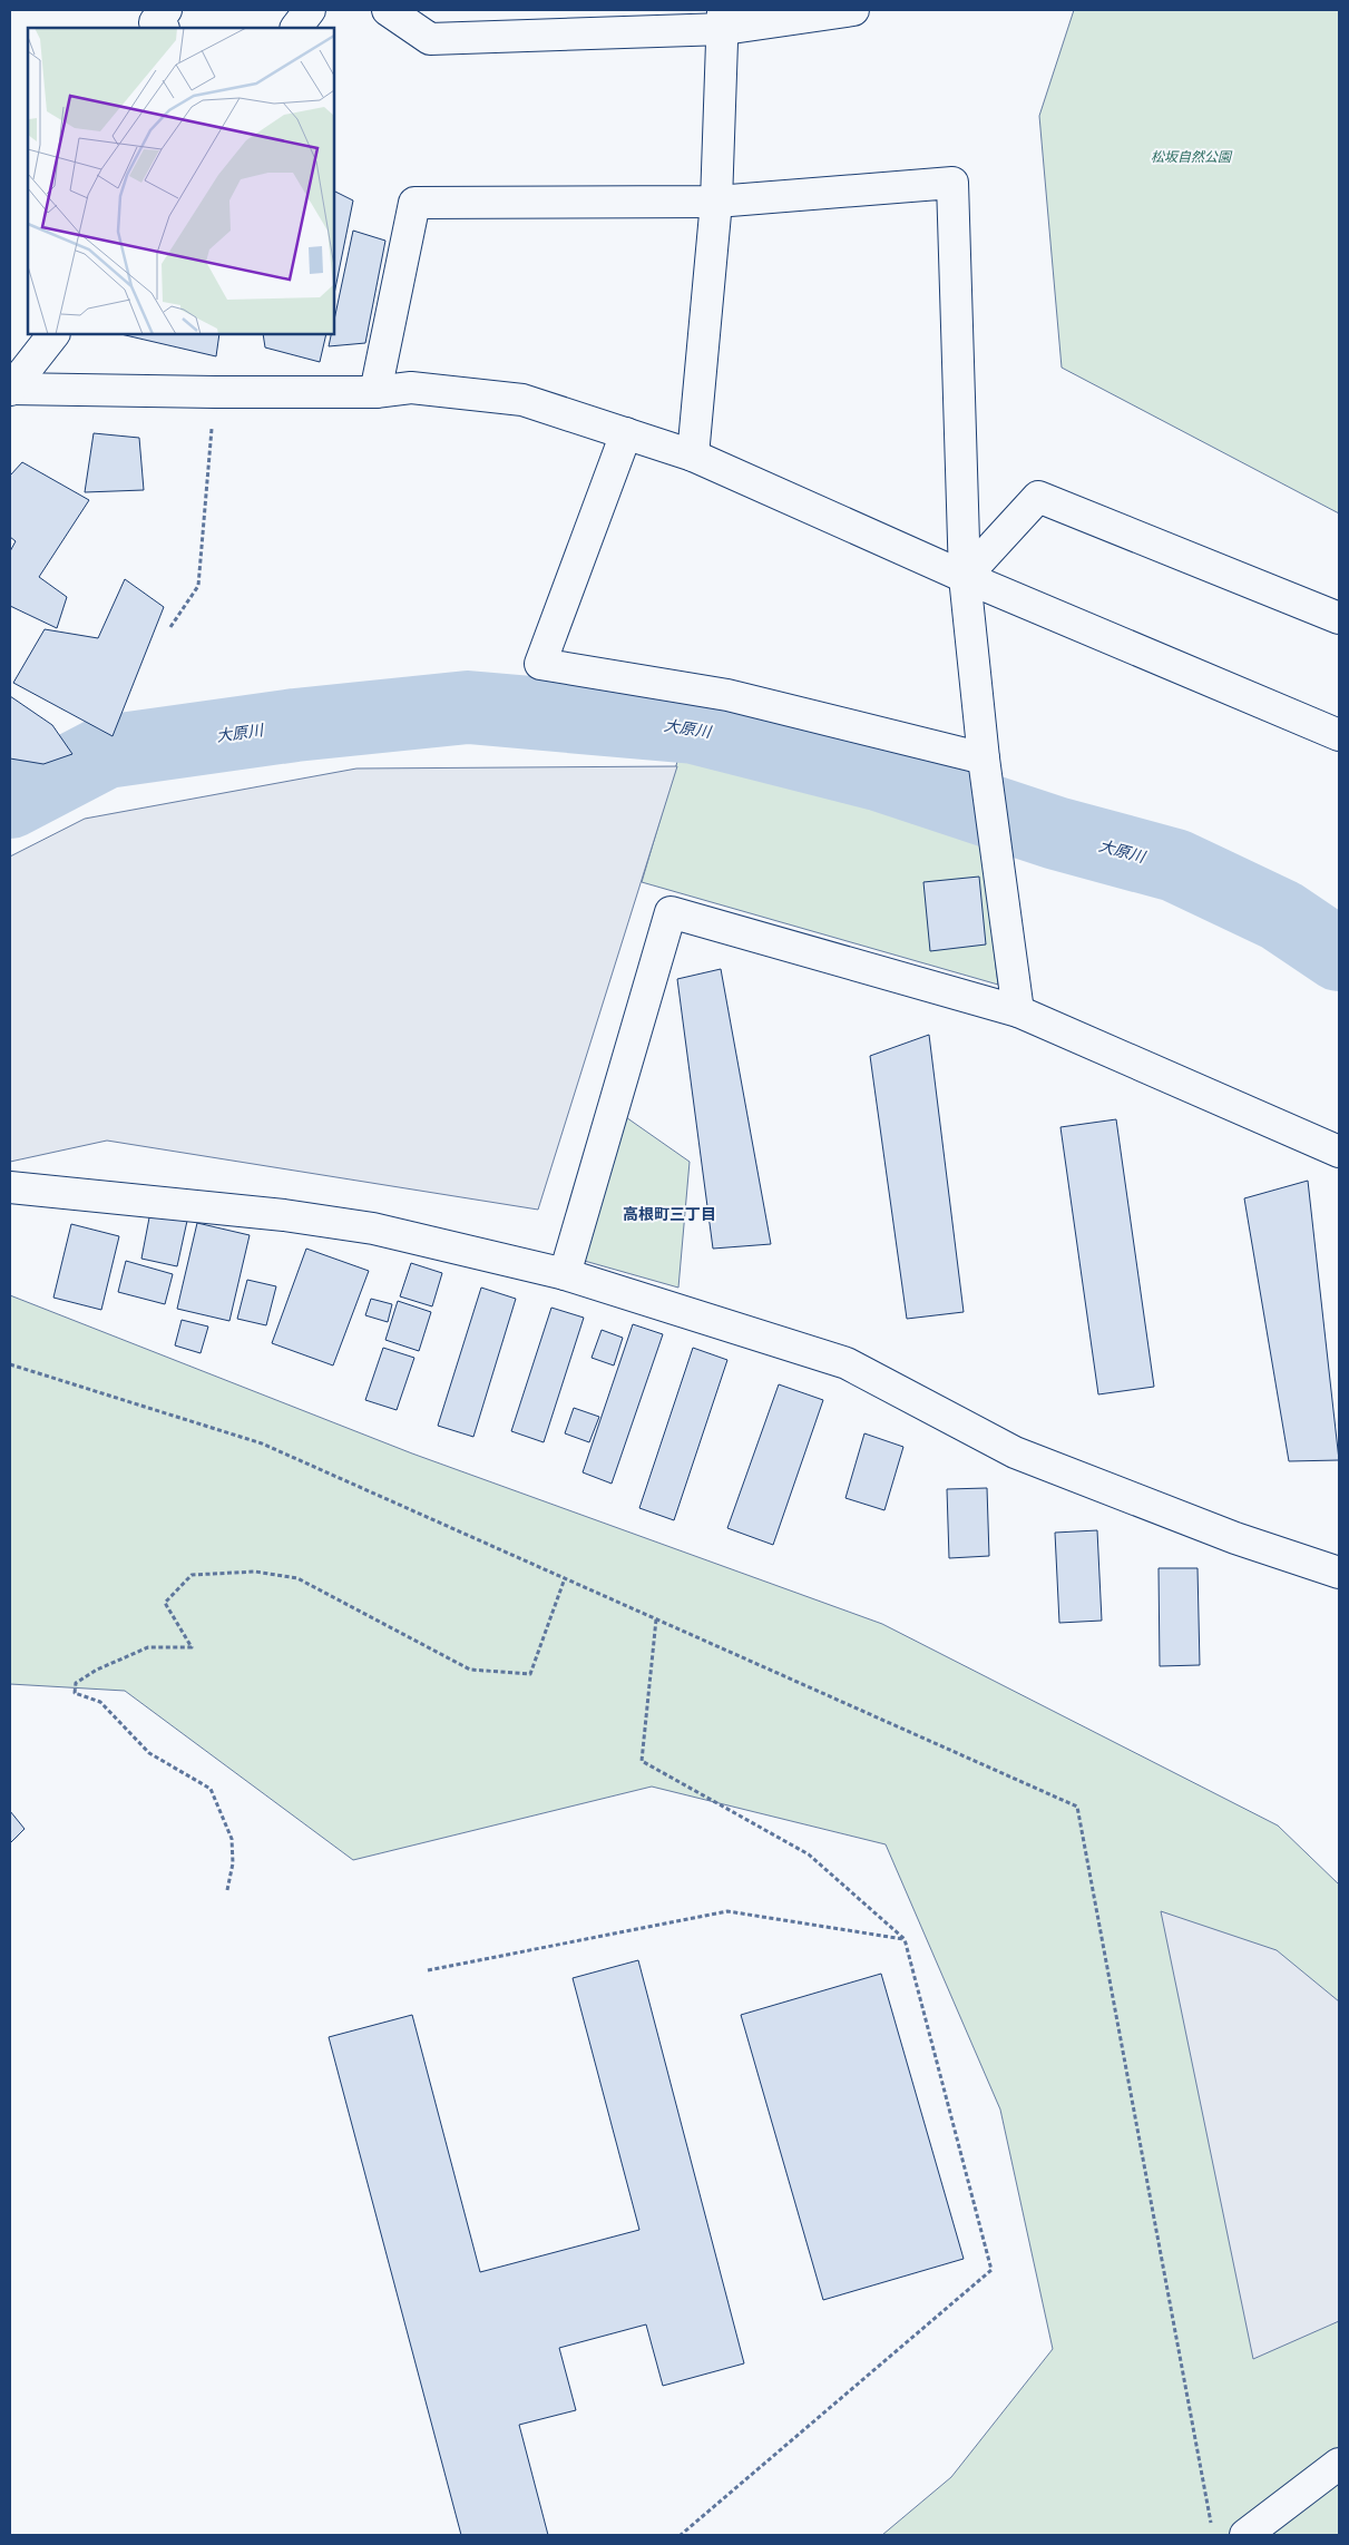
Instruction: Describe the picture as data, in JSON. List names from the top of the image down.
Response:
{
  "districts": ["高根町三丁目"],
  "water": ["大原川"],
  "parks": ["松坂自然公園"]
}
